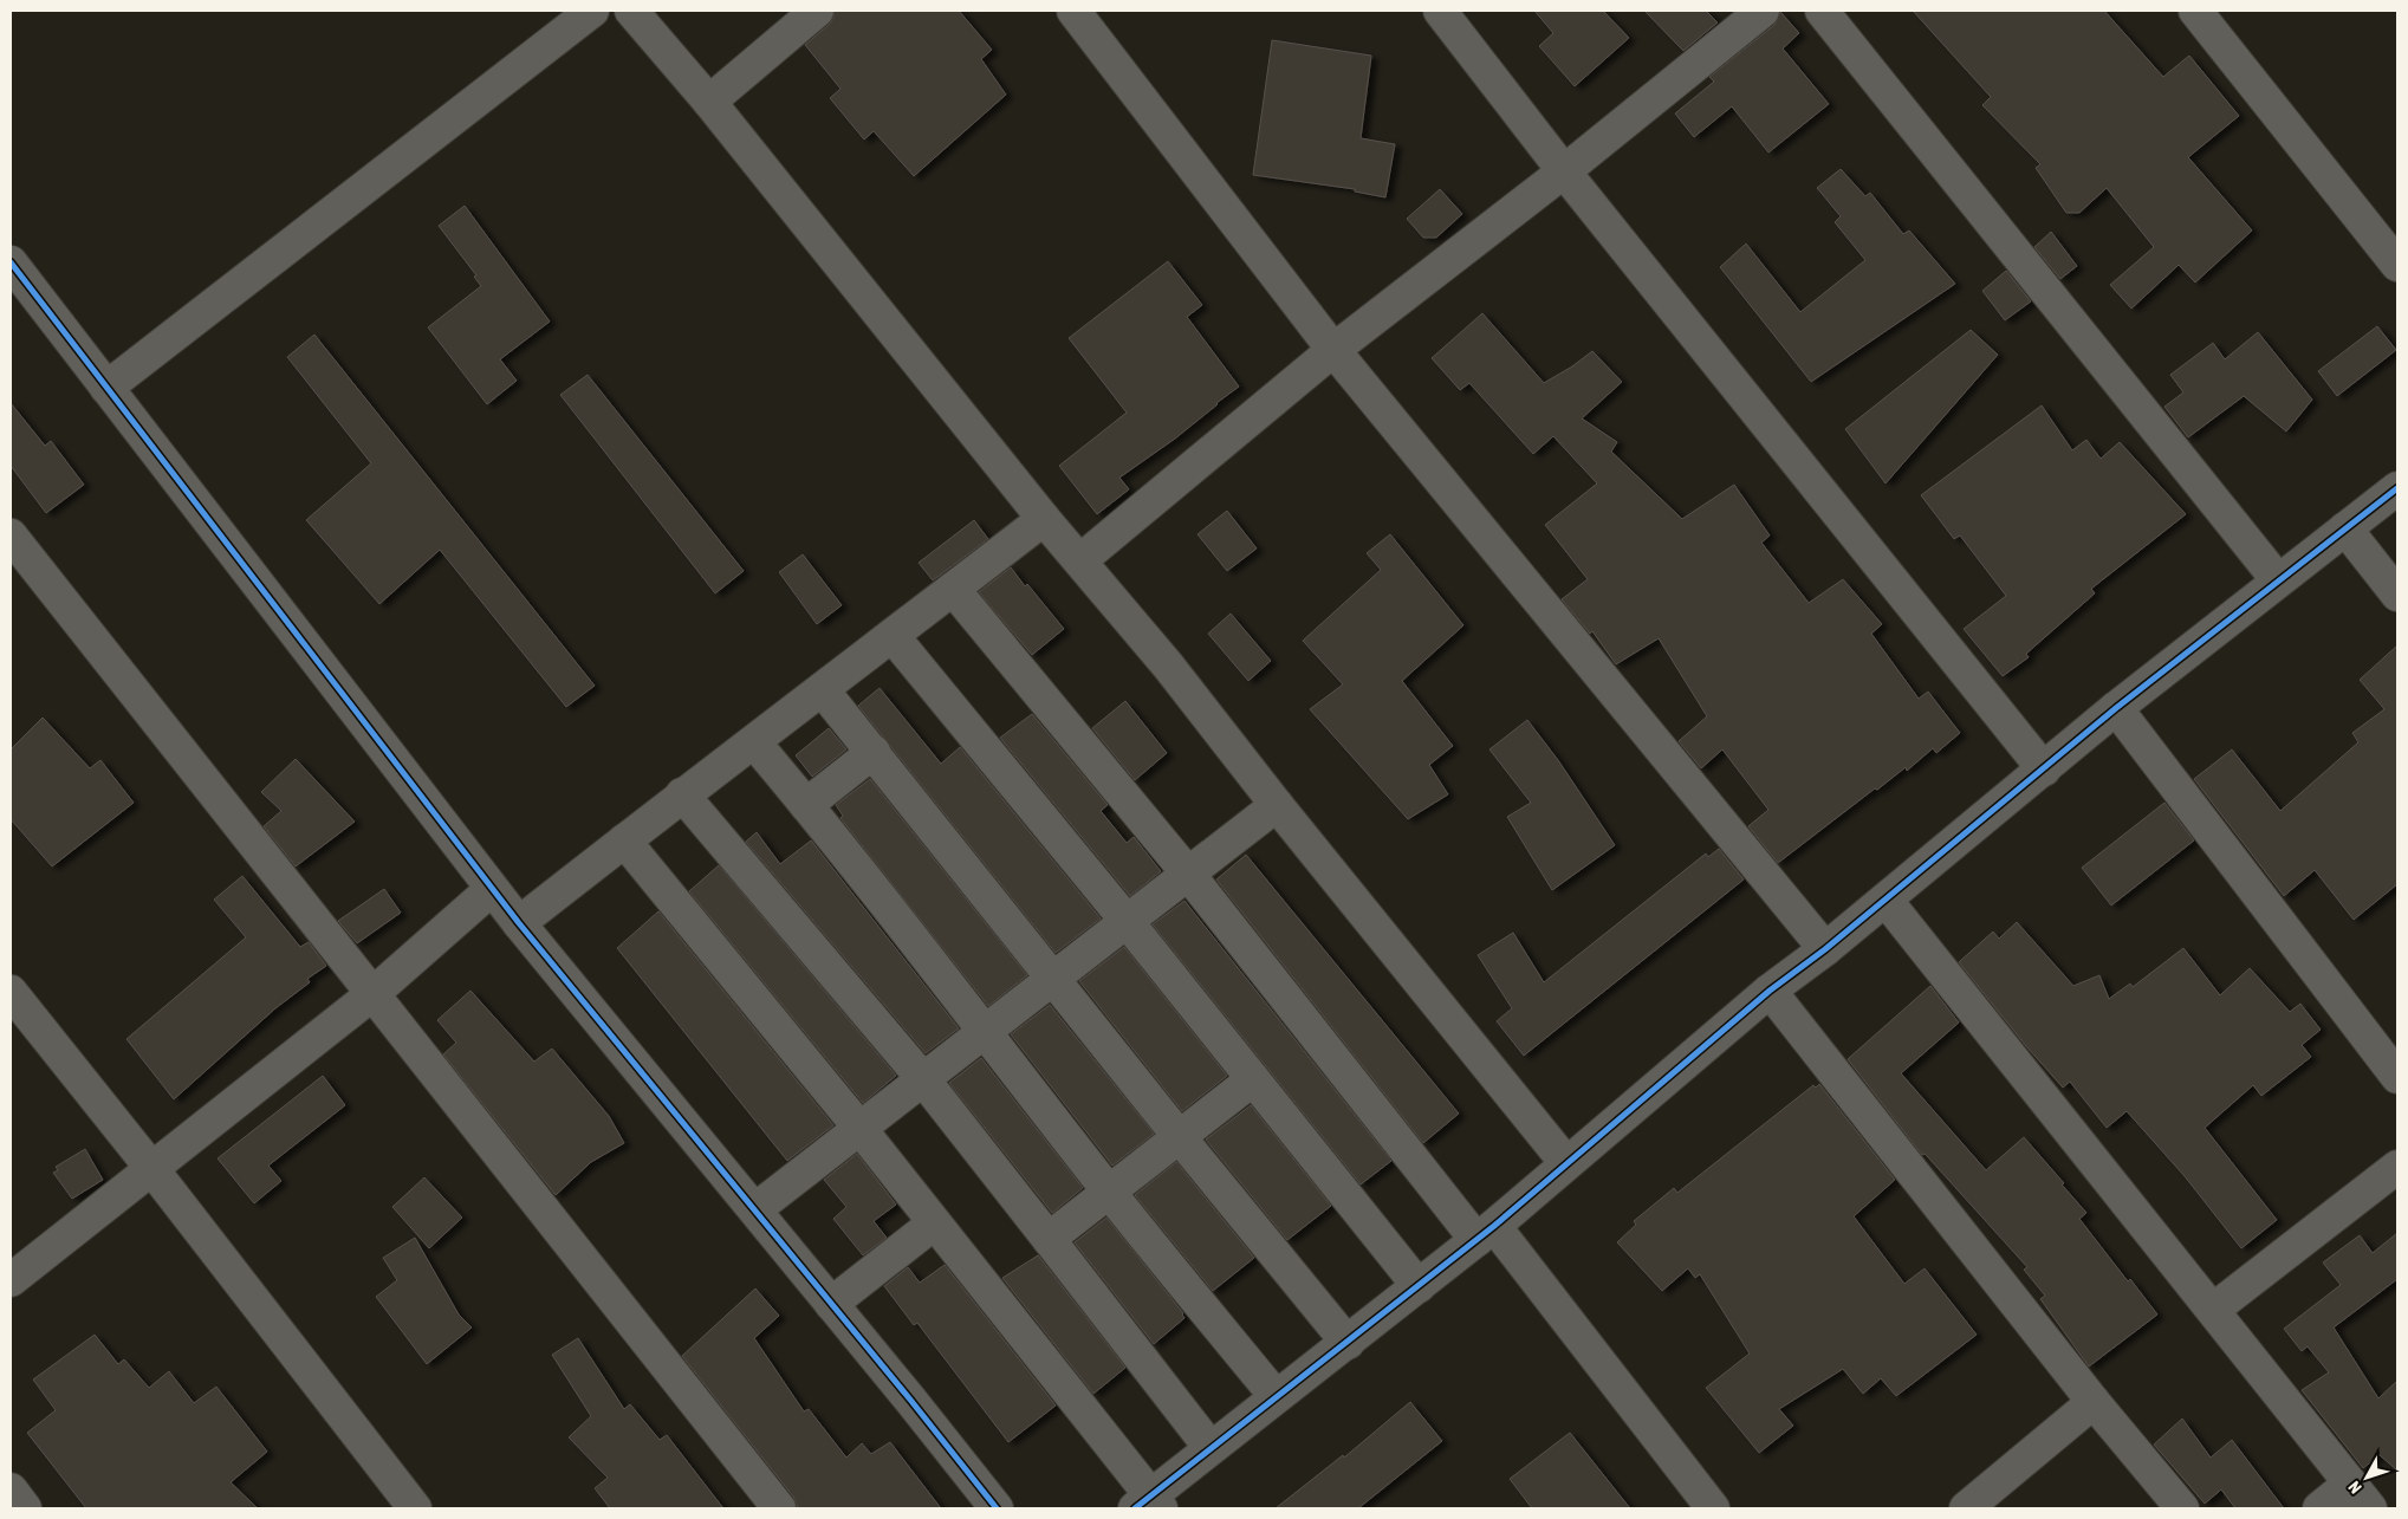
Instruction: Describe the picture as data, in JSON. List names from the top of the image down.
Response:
{
  "north": "bottom left"
}
